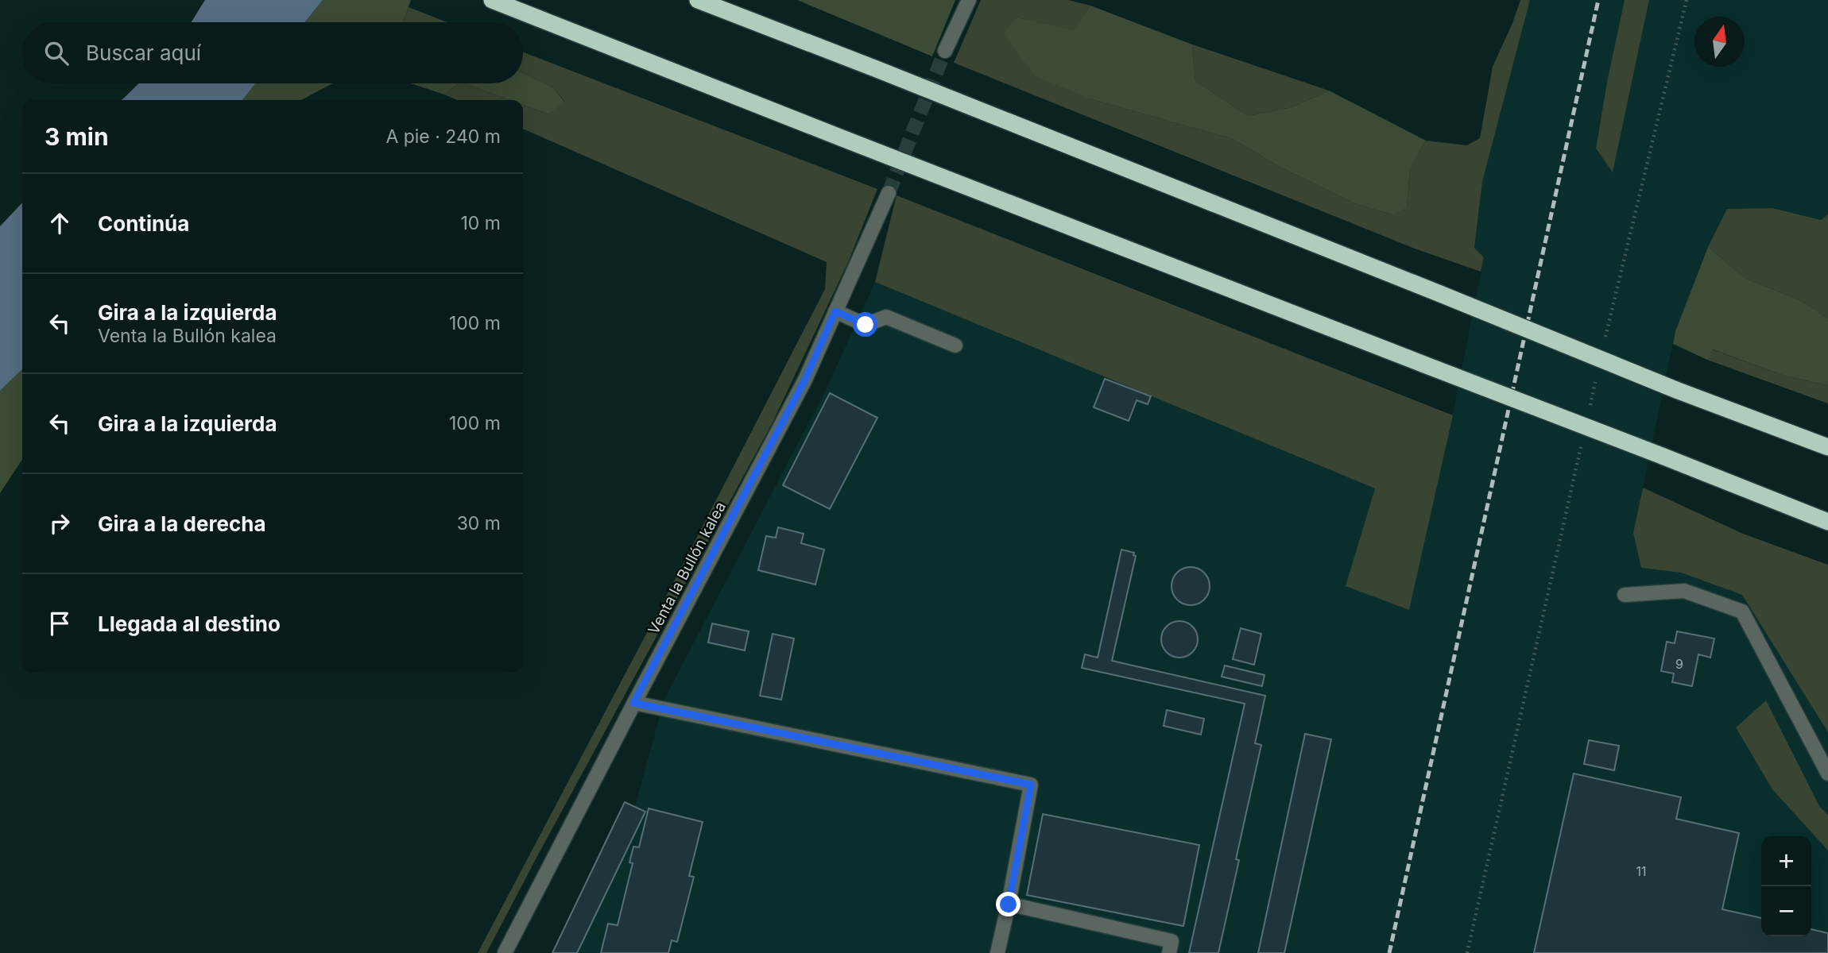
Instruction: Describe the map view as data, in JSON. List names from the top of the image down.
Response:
{
  "streets": {
    "street": ["Venta la Bullón kalea"]
  },
  "house_numbers": ["9", "11"],
  "north": "top",
  "page": {
    "search": "Buscar aquí",
    "heading": ["3 min", "A pie · 240 m"],
    "list": [
      ["Continúa", "10 m"],
      ["Gira a la izquierda", "Venta la Bullón kalea", "100 m"],
      ["Gira a la izquierda", "100 m"],
      ["Gira a la derecha", "30 m"],
      "Llegada al destino"
    ],
    "map_buttons": ["+", "−"]
  }
}
